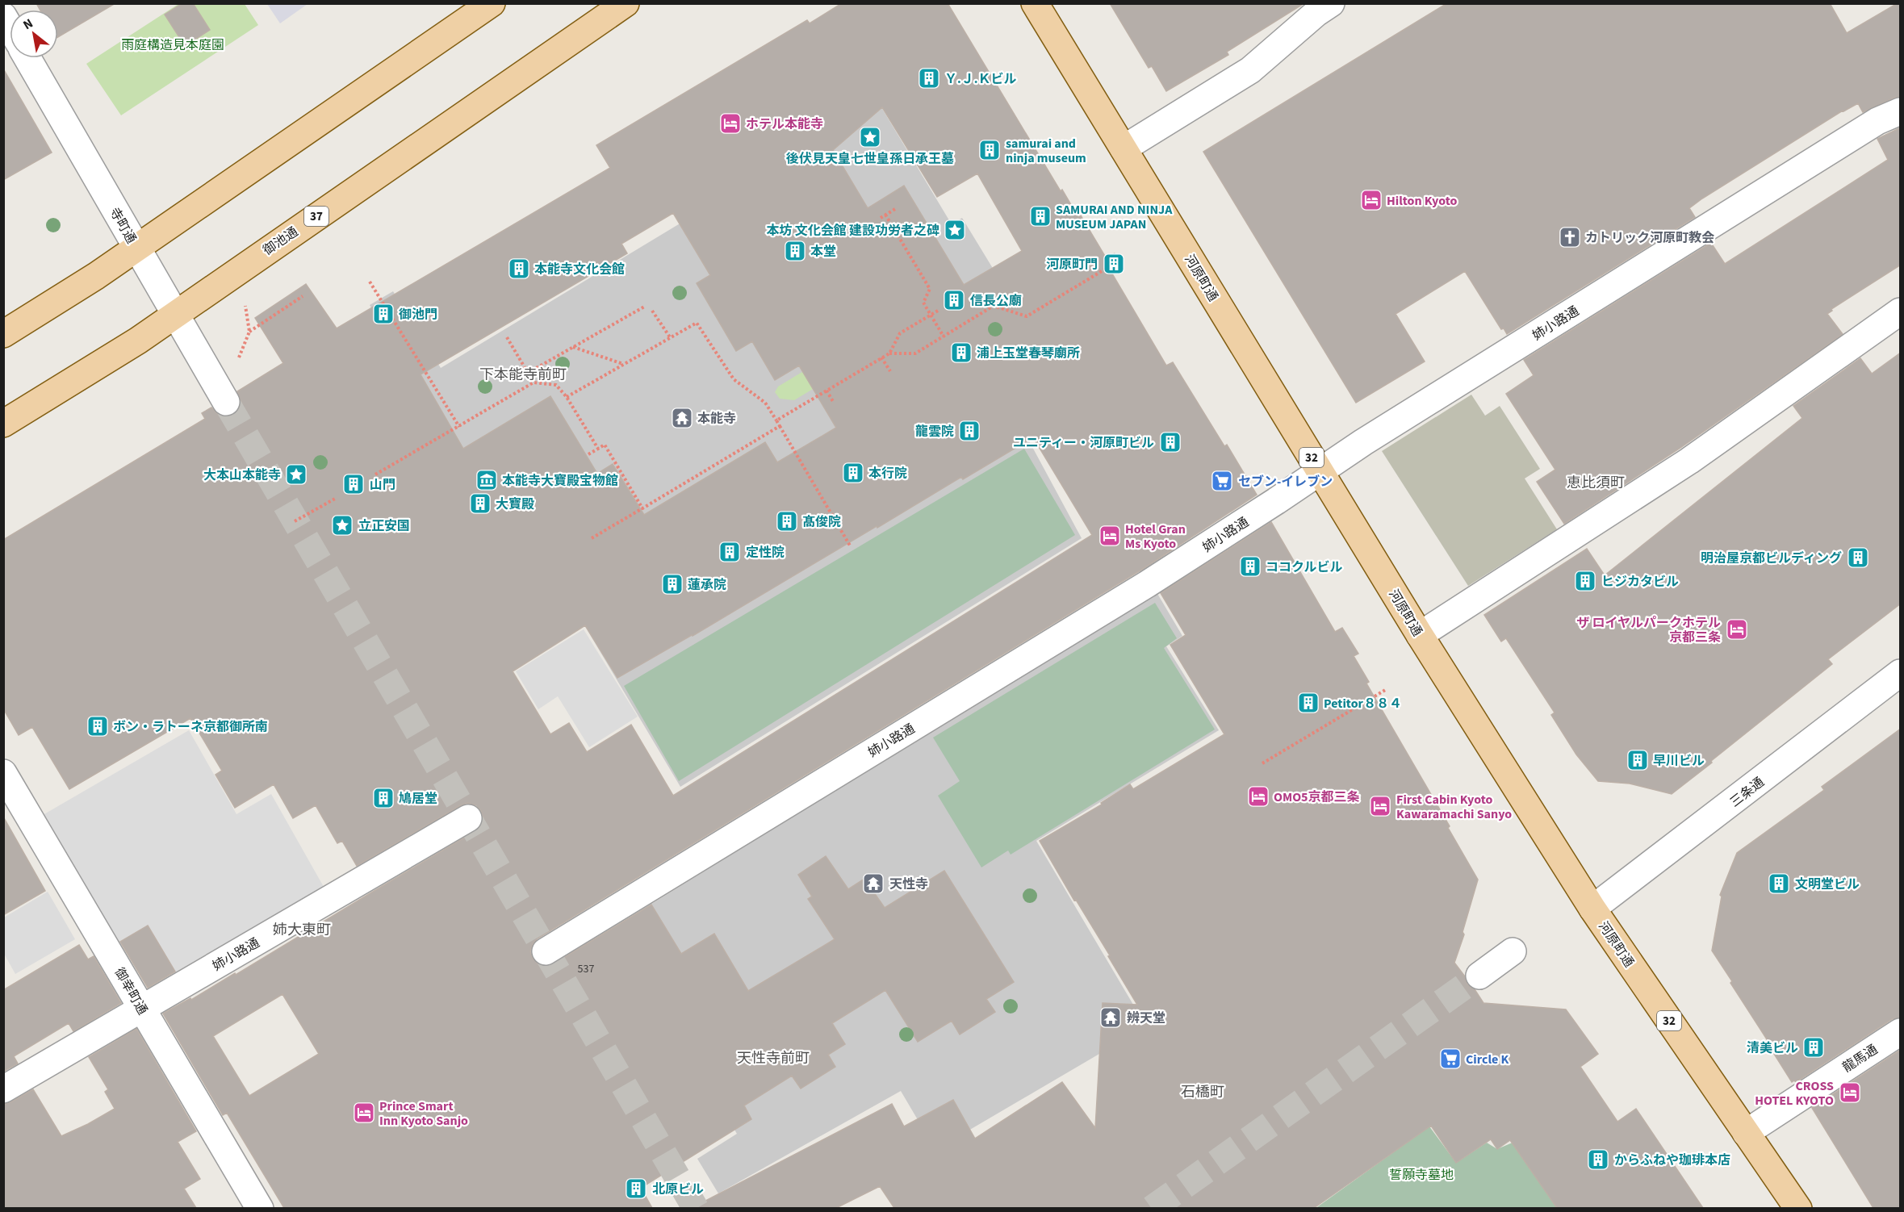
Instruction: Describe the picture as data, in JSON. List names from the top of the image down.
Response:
{
  "streets": {
    "main road": [
      "37",
      "御池通",
      "河原町通",
      "32"
    ],
    "street": [
      "寺町通",
      "姉小路通",
      "三条通",
      "御幸町通",
      "龍馬通"
    ]
  },
  "crossings": [
    ["寺町通", "御池通"],
    ["河原町通", "姉小路通"],
    ["河原町通", "三条通"],
    ["河原町通", "龍馬通"],
    ["姉小路通", "御幸町通"]
  ],
  "districts": [
    "下本能寺前町",
    "恵比須町",
    "姉大東町",
    "天性寺前町",
    "石橋町"
  ],
  "parks": ["雨庭構造見本庭園", "誓願寺墓地"],
  "places": {
    "building": [
      "Ｙ.Ｊ.Ｋビル",
      "samurai and ninja museum",
      "SAMURAI AND NINJA MUSEUM JAPAN",
      "本堂",
      "河原町門",
      "本能寺文化会館",
      "信長公廟",
      "御池門",
      "浦上玉堂春琴廟所",
      "龍雲院",
      "ユニティー・河原町ビル",
      "本行院",
      "山門",
      "大寶殿",
      "髙俊院",
      "定性院",
      "明治屋京都ビルディング",
      "ココクルビル",
      "ヒジカタビル",
      "蓮承院",
      "Petitor８８４",
      "ボン・ラトーネ京都御所南",
      "早川ビル",
      "鳩居堂",
      "文明堂ビル",
      "清美ビル",
      "からふねや珈琲本店",
      "北原ビル"
    ],
    "hotel": [
      "ホテル本能寺",
      "Hilton Kyoto",
      "Hotel Gran Ms Kyoto",
      "ザ ロイヤルパークホテル 京都三条",
      "OMO5京都三条",
      "First Cabin Kyoto Kawaramachi Sanyo",
      "CROSS HOTEL KYOTO",
      "Prince Smart Inn Kyoto Sanjo"
    ],
    "place": [
      "後伏見天皇七世皇孫日承王墓",
      "本坊 文化会館 建設功労者之碑",
      "大本山本能寺",
      "立正安国"
    ],
    "church": ["カトリック河原町教会"],
    "temple": ["本能寺", "天性寺", "辨天堂"],
    "museum": ["本能寺大寶殿宝物館"],
    "supermarket": ["セブン-イレブン", "Circle K"]
  },
  "house_numbers": ["537"],
  "north": "top left"
}
